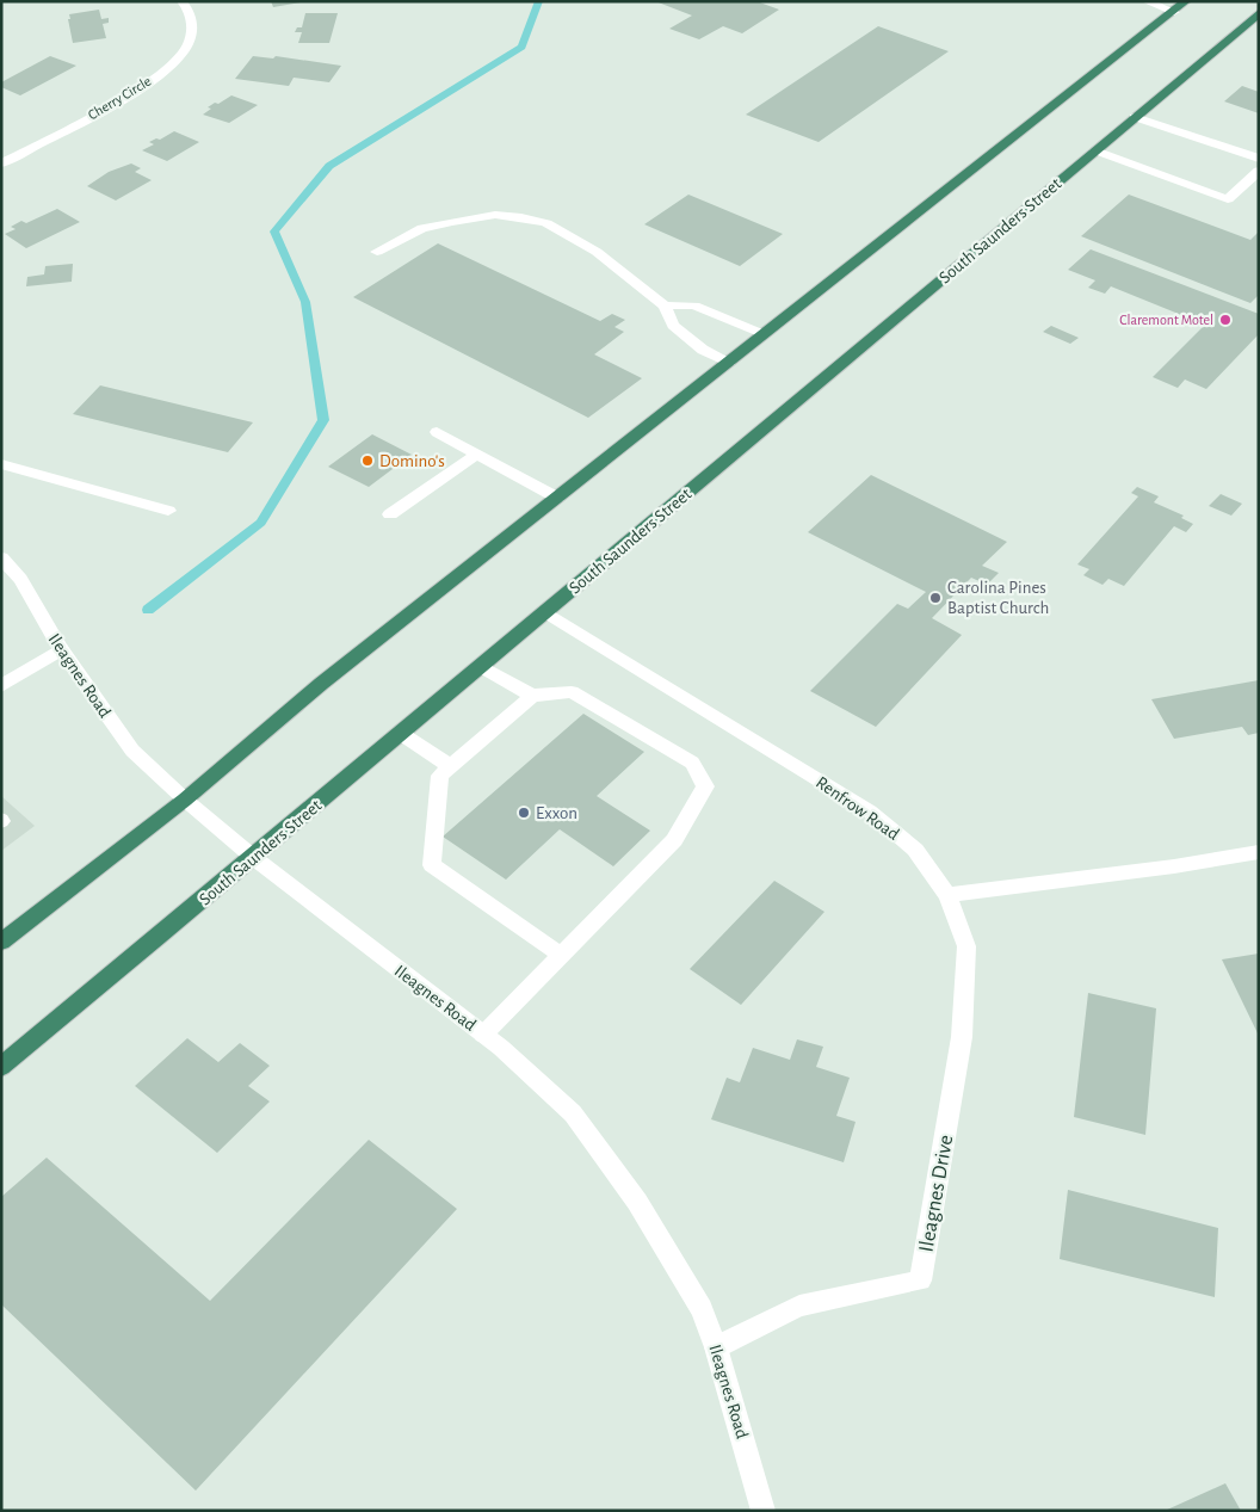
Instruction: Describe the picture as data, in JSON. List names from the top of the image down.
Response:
{
  "streets": {
    "highway": ["South Saunders Street"],
    "street": [
      "Cherry Circle",
      "Ileagnes Road",
      "Renfrow Road",
      "Ileagnes Drive"
    ]
  },
  "crossings": [
    ["South Saunders Street", "Ileagnes Road"],
    ["South Saunders Street", "Renfrow Road"],
    ["Ileagnes Road", "Ileagnes Drive"],
    ["Renfrow Road", "Ileagnes Drive"]
  ],
  "places": [
    "Claremont Motel",
    "Domino's",
    "Carolina Pines Baptist Church",
    "Exxon"
  ]
}
